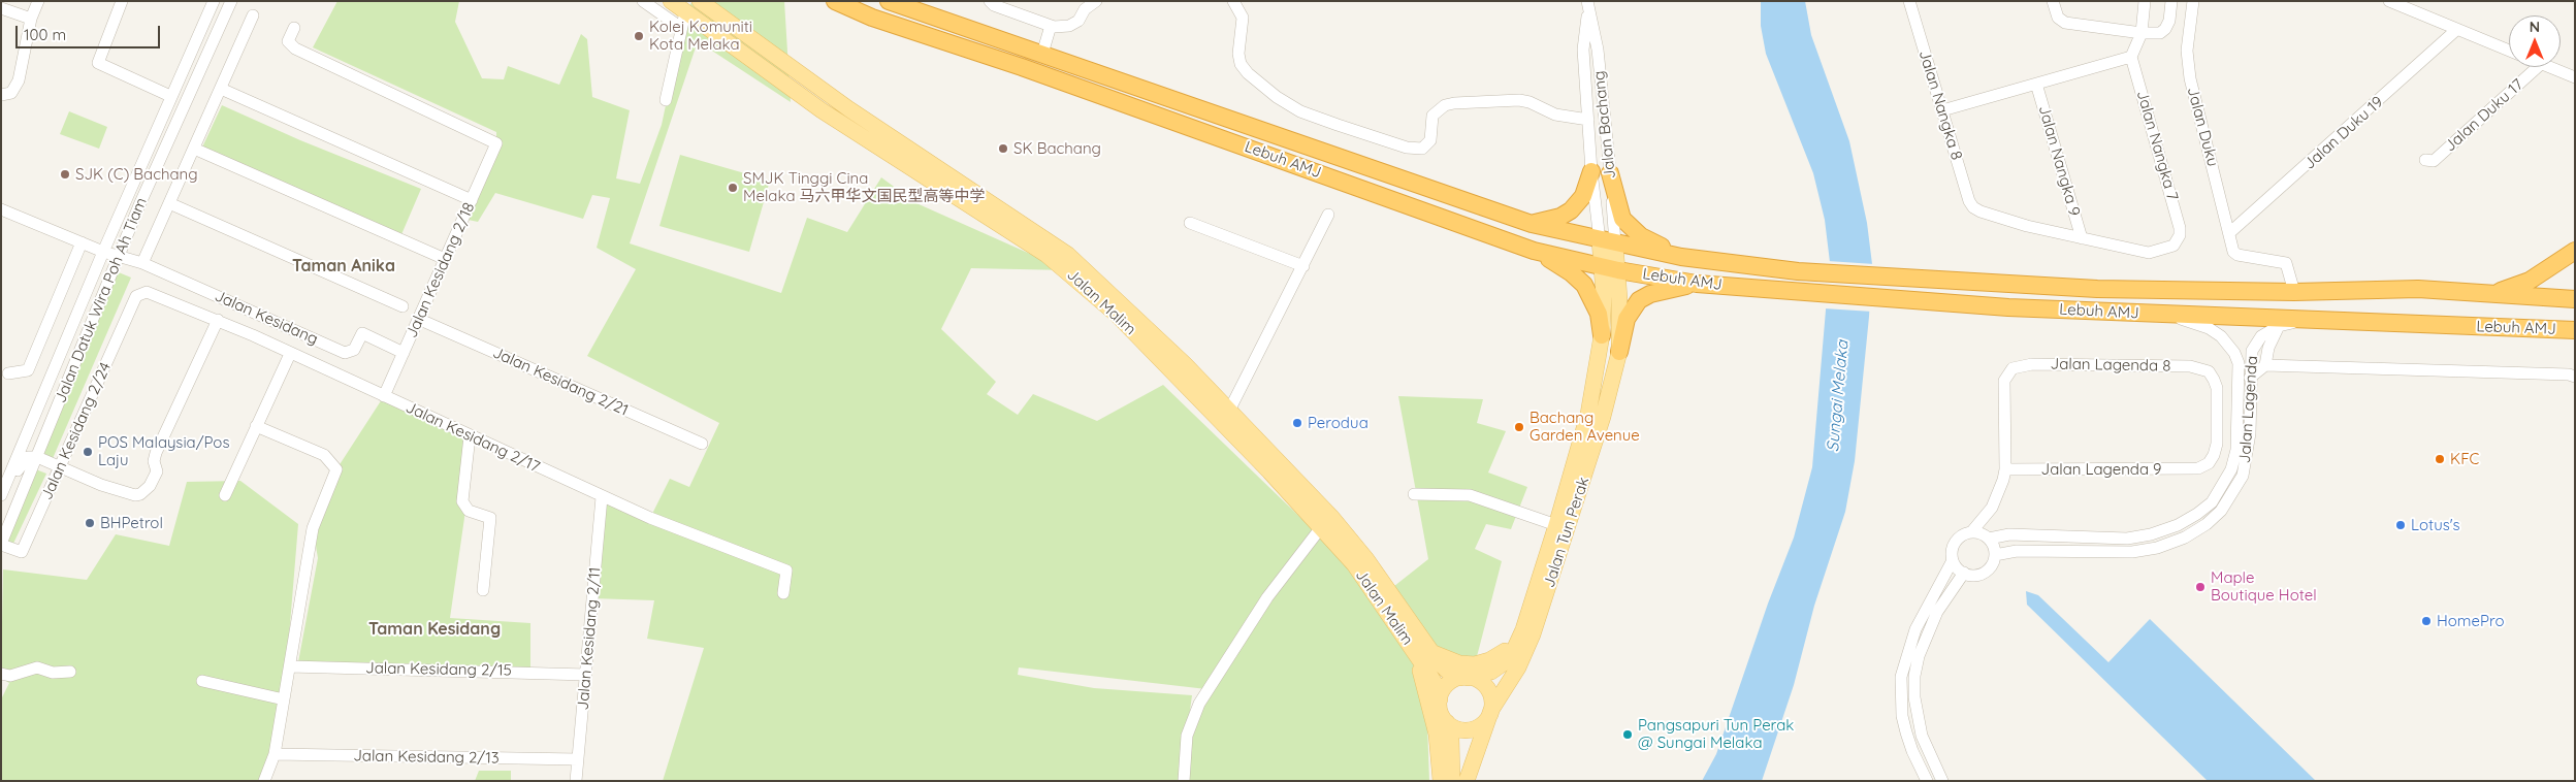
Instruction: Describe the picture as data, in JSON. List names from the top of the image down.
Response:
{
  "streets": {
    "highway": ["Lebuh AMJ"],
    "main road": ["Jalan Malim", "Jalan Tun Perak"],
    "street": [
      "Jalan Nangka 8",
      "Jalan Duku 17",
      "Jalan Bachang",
      "Jalan Duku",
      "Jalan Duku 19",
      "Jalan Nangka 7",
      "Jalan Nangka 9",
      "Jalan Kesidang 2/18",
      "Jalan Datuk Wira Poh Ah Tiam",
      "Jalan Kesidang",
      "Jalan Lagenda 8",
      "Jalan Kesidang 2/21",
      "Jalan Lagenda",
      "Jalan Kesidang 2/24",
      "Jalan Kesidang 2/17",
      "Jalan Lagenda 9",
      "Jalan Kesidang 2/11",
      "Jalan Kesidang 2/15",
      "Jalan Kesidang 2/13"
    ]
  },
  "crossings": [
    ["Jalan Nangka 8", "Jalan Nangka 7"],
    ["Jalan Nangka 8", "Jalan Nangka 9"],
    ["Jalan Bachang", "Lebuh AMJ"],
    ["Jalan Duku", "Jalan Duku 19"],
    ["Jalan Duku", "Lebuh AMJ"],
    ["Jalan Nangka 7", "Jalan Nangka 9"],
    ["Lebuh AMJ", "Jalan Lagenda"],
    ["Lebuh AMJ", "Jalan Tun Perak"],
    ["Jalan Kesidang 2/18", "Jalan Kesidang"],
    ["Jalan Kesidang 2/18", "Jalan Kesidang 2/21"],
    ["Jalan Kesidang 2/18", "Jalan Kesidang 2/17"],
    ["Jalan Datuk Wira Poh Ah Tiam", "Jalan Kesidang"],
    ["Jalan Datuk Wira Poh Ah Tiam", "Jalan Kesidang 2/24"],
    ["Jalan Malim", "Jalan Tun Perak"],
    ["Jalan Lagenda 8", "Jalan Lagenda 9"],
    ["Jalan Kesidang 2/24", "Jalan Kesidang 2/17"],
    ["Jalan Kesidang 2/17", "Jalan Kesidang 2/11"],
    ["Jalan Kesidang 2/11", "Jalan Kesidang 2/15"],
    ["Jalan Kesidang 2/11", "Jalan Kesidang 2/13"]
  ],
  "districts": ["Taman Anika", "Taman Kesidang"],
  "water": ["Sungai Melaka"],
  "places": [
    "Kolej Komuniti Kota Melaka",
    "SK Bachang",
    "SJK (C) Bachang",
    "SMJK Tinggi Cina Melaka 马六甲华文国民型高等中学",
    "Perodua",
    "Bachang Garden Avenue",
    "POS Malaysia/Pos Laju",
    "KFC",
    "BHPetrol",
    "Lotus's",
    "Maple Boutique Hotel",
    "HomePro",
    "Pangsapuri Tun Perak @ Sungai Melaka"
  ],
  "scale_bar": "100 m",
  "north": "top"
}
